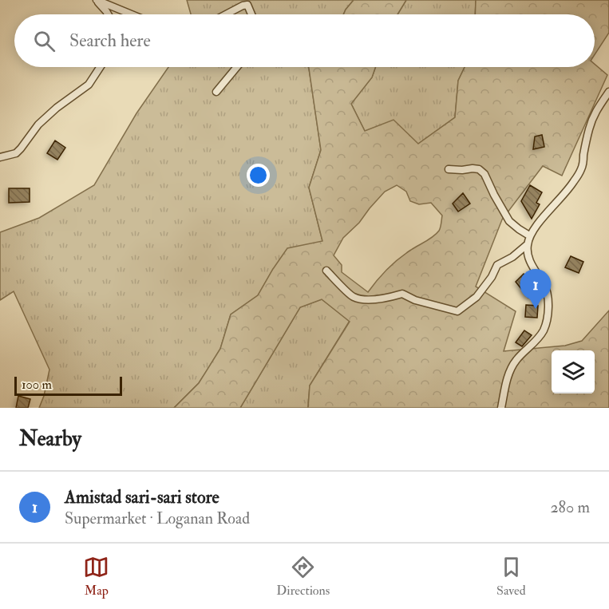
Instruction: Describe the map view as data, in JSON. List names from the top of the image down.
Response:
{
  "scale_bar": "100 m",
  "page": {
    "search": "Search here",
    "pins": "1",
    "scale": "100 m",
    "heading": "Nearby",
    "list": [
      {
        "mark": "1",
        "name": "Amistad sari-sari store",
        "note": "Supermarket · Loganan Road",
        "value": "280 m"
      }
    ],
    "nav": ["Map", "Directions", "Saved"]
  }
}
